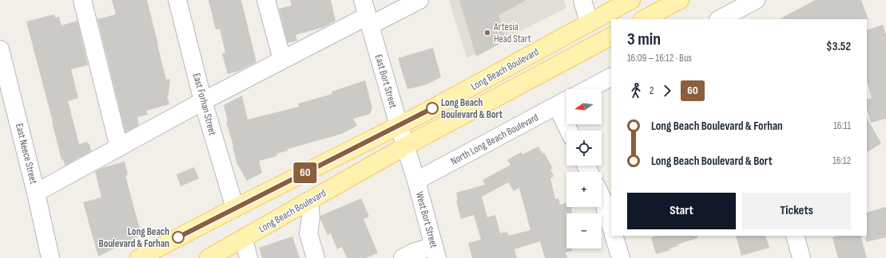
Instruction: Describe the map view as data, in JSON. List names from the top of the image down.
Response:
{
  "streets": {
    "main road": ["Long Beach Boulevard"],
    "street": [
      "East Bort Street",
      "East Forhan Street",
      "North Long Beach Boulevard",
      "East Neece Street",
      "West Bort Street"
    ]
  },
  "crossings": [
    ["Long Beach Boulevard", "East Bort Street"],
    ["Long Beach Boulevard", "East Forhan Street"],
    ["East Bort Street", "North Long Beach Boulevard"],
    ["East Bort Street", "West Bort Street"],
    ["North Long Beach Boulevard", "West Bort Street"]
  ],
  "places": ["Artesia Head Start", "Long Beach Boulevard & Bort", "Long Beach Boulevard & Forhan"],
  "lines": ["bus line 60"],
  "north": "left",
  "page": {
    "on_map": "60",
    "heading": ["3 min", "16:09 – 16:12 · Bus", "$3.52"],
    "legs": ["2", "60"],
    "map_buttons": ["+", "−"],
    "list": [
      {
        "name": "Long Beach Boulevard & Forhan",
        "value": "16:11"
      },
      {
        "name": "Long Beach Boulevard & Bort",
        "value": "16:12"
      }
    ],
    "buttons": ["Start", "Tickets"]
  }
}
